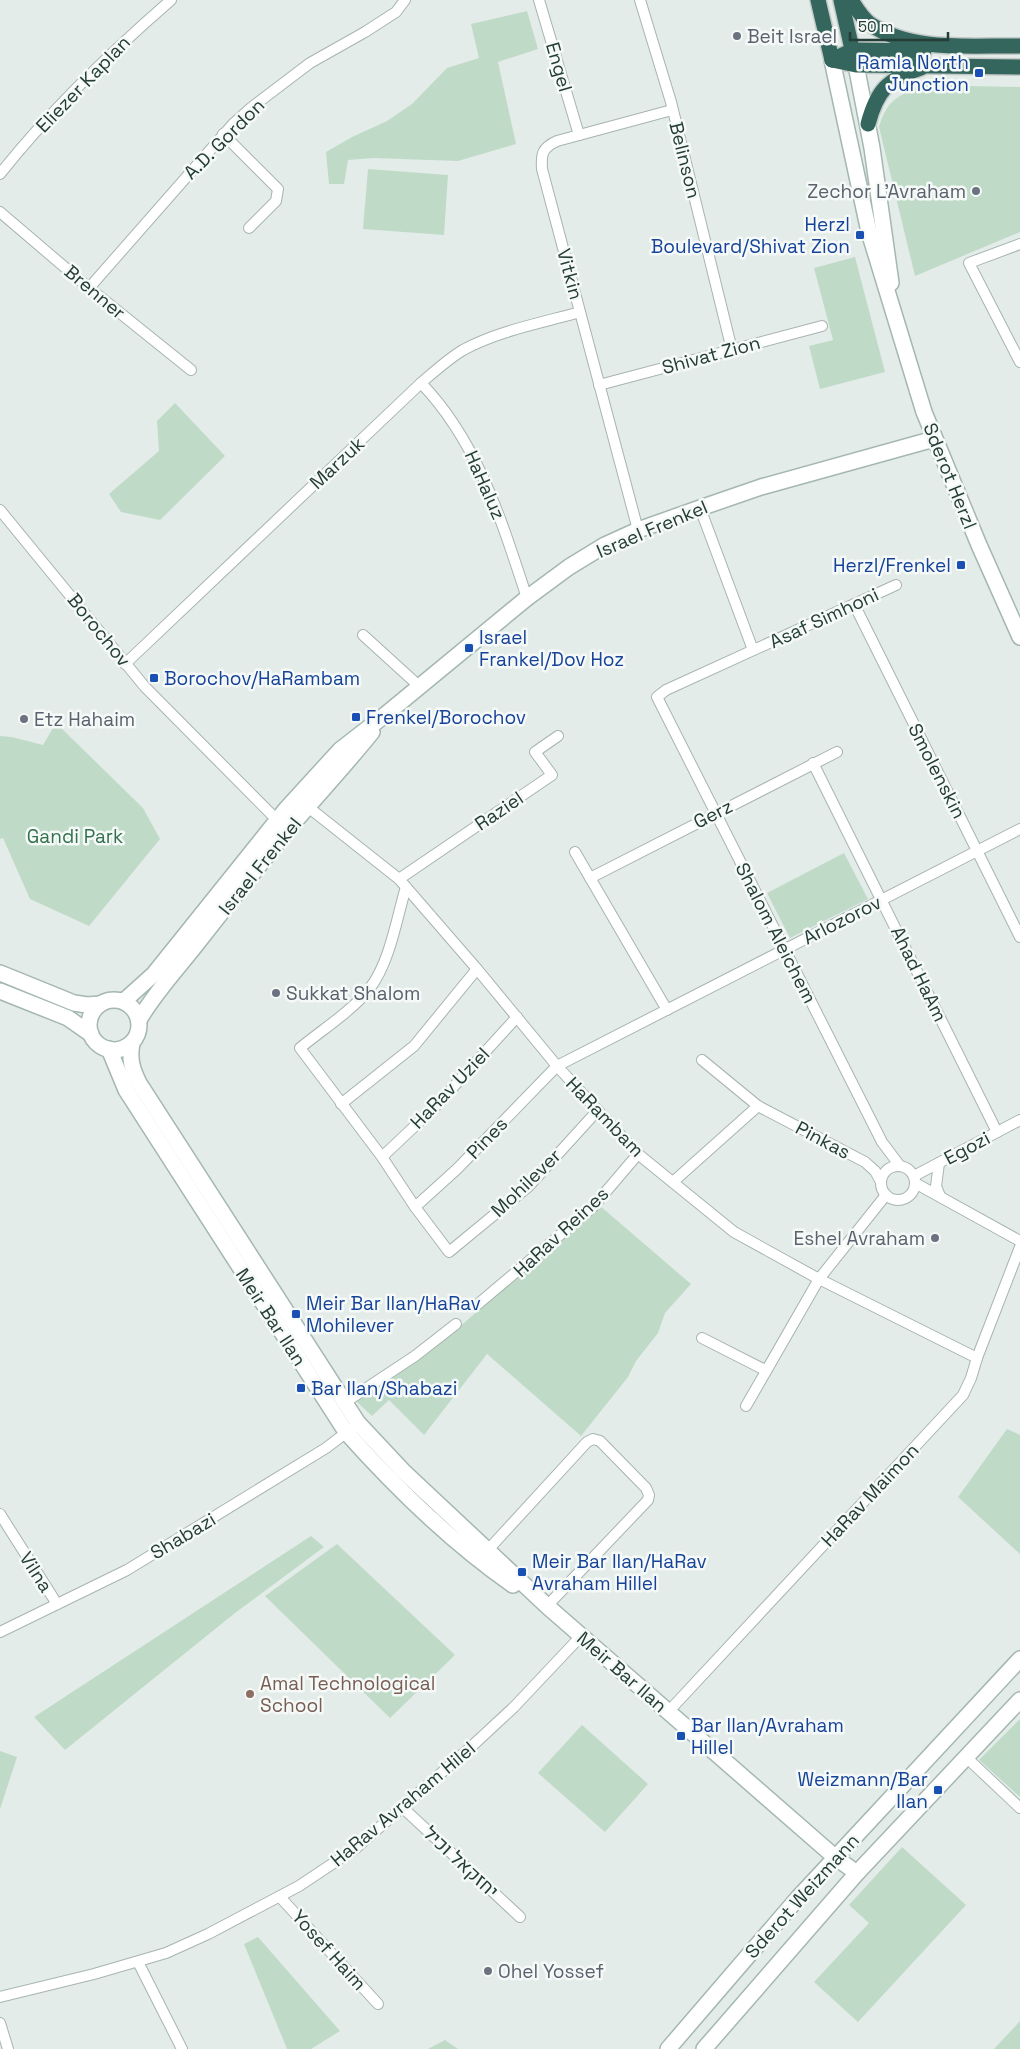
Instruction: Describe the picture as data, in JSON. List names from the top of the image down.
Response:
{
  "streets": {
    "street": [
      "Engel",
      "Eliezer Kaplan",
      "A.D. Gordon",
      "Belinson",
      "Vitkin",
      "Brenner",
      "Shivat Zion",
      "Marzuk",
      "Sderot Herzl",
      "HaHaluz",
      "Israel Frenkel",
      "Asaf Simhoni",
      "Borochov",
      "Smolenskin",
      "Raziel",
      "Gerz",
      "Arlozorov",
      "Shalom Aleichem",
      "Ahad HaAm",
      "HaRav Uziel",
      "HaRambam",
      "Pines",
      "Pinkas",
      "Egozi",
      "Mohilever",
      "HaRav Reines",
      "Meir Bar Ilan",
      "HaRav Maimon",
      "Shabazi",
      "Vilna",
      "HaRav Avraham Hilel",
      "יחזקאל וכיל",
      "Sderot Weizmann",
      "Yosef Haim"
    ]
  },
  "crossings": [
    ["Engel", "Vitkin"],
    ["A.D. Gordon", "Brenner"],
    ["Belinson", "Vitkin"],
    ["Belinson", "Shivat Zion"],
    ["Vitkin", "Shivat Zion"],
    ["Vitkin", "Marzuk"],
    ["Vitkin", "Israel Frenkel"],
    ["Marzuk", "HaHaluz"],
    ["Marzuk", "Borochov"],
    ["Sderot Herzl", "Israel Frenkel"],
    ["HaHaluz", "Israel Frenkel"],
    ["Israel Frenkel", "Asaf Simhoni"],
    ["Israel Frenkel", "Borochov"],
    ["Israel Frenkel", "HaRambam"],
    ["Israel Frenkel", "Meir Bar Ilan"],
    ["Asaf Simhoni", "Smolenskin"],
    ["Asaf Simhoni", "Shalom Aleichem"],
    ["Smolenskin", "Arlozorov"],
    ["Raziel", "HaRambam"],
    ["Gerz", "Shalom Aleichem"],
    ["Gerz", "Ahad HaAm"],
    ["Arlozorov", "Shalom Aleichem"],
    ["Arlozorov", "Ahad HaAm"],
    ["Arlozorov", "HaRambam"],
    ["Arlozorov", "Pines"],
    ["Shalom Aleichem", "Pinkas"],
    ["Shalom Aleichem", "Egozi"],
    ["Ahad HaAm", "Egozi"],
    ["HaRav Uziel", "HaRambam"],
    ["HaRambam", "Pines"],
    ["HaRambam", "Mohilever"],
    ["HaRambam", "HaRav Reines"],
    ["HaRambam", "HaRav Maimon"],
    ["Pines", "Mohilever"],
    ["Pinkas", "Egozi"],
    ["Meir Bar Ilan", "HaRav Maimon"],
    ["Meir Bar Ilan", "Shabazi"],
    ["Meir Bar Ilan", "HaRav Avraham Hilel"],
    ["Meir Bar Ilan", "Sderot Weizmann"],
    ["Shabazi", "Vilna"],
    ["HaRav Avraham Hilel", "יחזקאל וכיל"],
    ["HaRav Avraham Hilel", "Yosef Haim"]
  ],
  "parks": ["Gandi Park"],
  "places": {
    "other": [
      "Beit Israel",
      "Zechor L'Avraham",
      "Etz Hahaim",
      "Sukkat Shalom",
      "Eshel Avraham",
      "Amal Technological School",
      "Ohel Yossef"
    ],
    "transit": [
      "Ramla North Junction",
      "Herzl Boulevard/Shivat Zion",
      "Herzl/Frenkel",
      "Israel Frankel/Dov Hoz",
      "Borochov/HaRambam",
      "Frenkel/Borochov",
      "Meir Bar Ilan/HaRav Mohilever",
      "Bar Ilan/Shabazi",
      "Meir Bar Ilan/HaRav Avraham Hillel",
      "Bar Ilan/Avraham Hillel",
      "Weizmann/Bar Ilan"
    ]
  },
  "scale_bar": "50 m"
}
